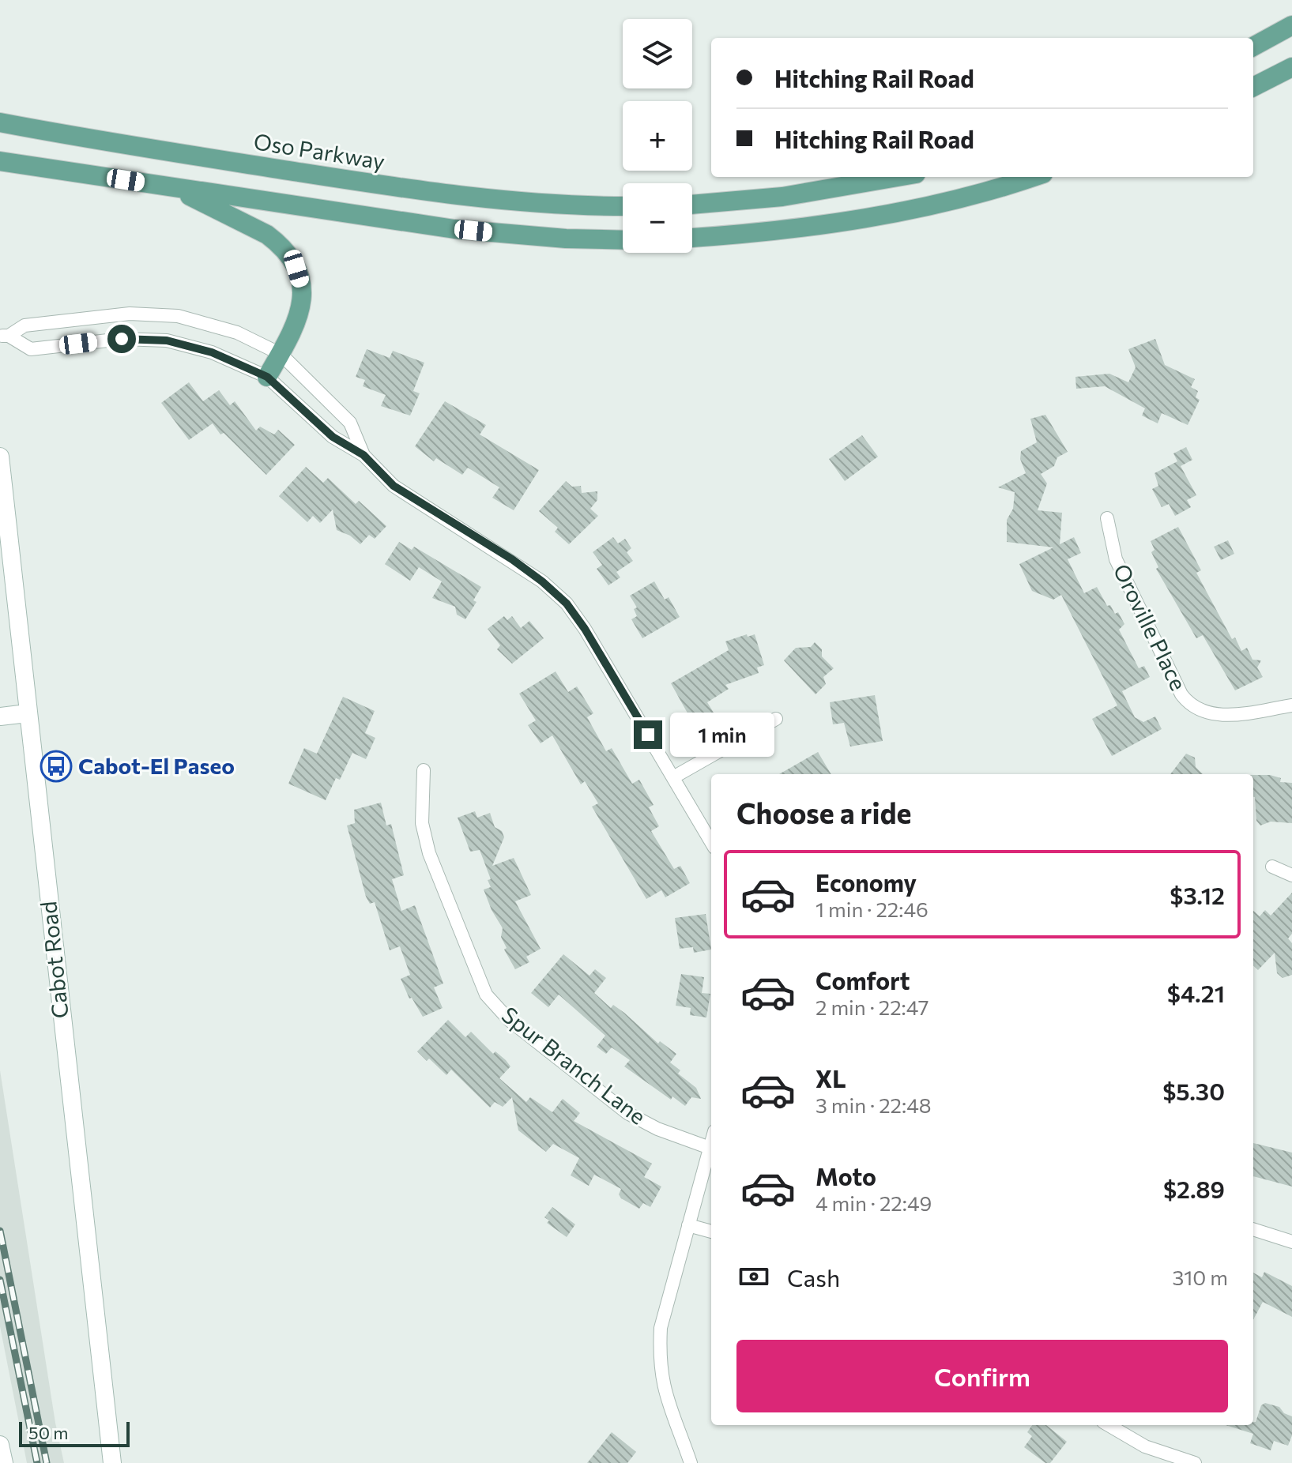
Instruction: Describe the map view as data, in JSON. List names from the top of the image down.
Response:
{
  "streets": {
    "main road": ["Oso Parkway", "Cabot Road"],
    "street": ["Oroville Place", "Spur Branch Lane"]
  },
  "places": {
    "bus stop": ["Cabot-El Paseo"]
  },
  "scale_bar": "50 m",
  "page": {
    "map_buttons": ["+", "−"],
    "banner": ["Hitching Rail Road", "Hitching Rail Road"],
    "bubble": "1 min",
    "heading": "Choose a ride",
    "list": [
      {
        "name": "Economy",
        "note": "1 min · 22:46",
        "value": "$3.12"
      },
      {
        "name": "Comfort",
        "note": "2 min · 22:47",
        "value": "$4.21"
      },
      {
        "name": "XL",
        "note": "3 min · 22:48",
        "value": "$5.30"
      },
      {
        "name": "Moto",
        "note": "4 min · 22:49",
        "value": "$2.89"
      }
    ],
    "pay": ["Cash", "310 m"],
    "buttons": "Confirm",
    "scale": "50 m"
  }
}
